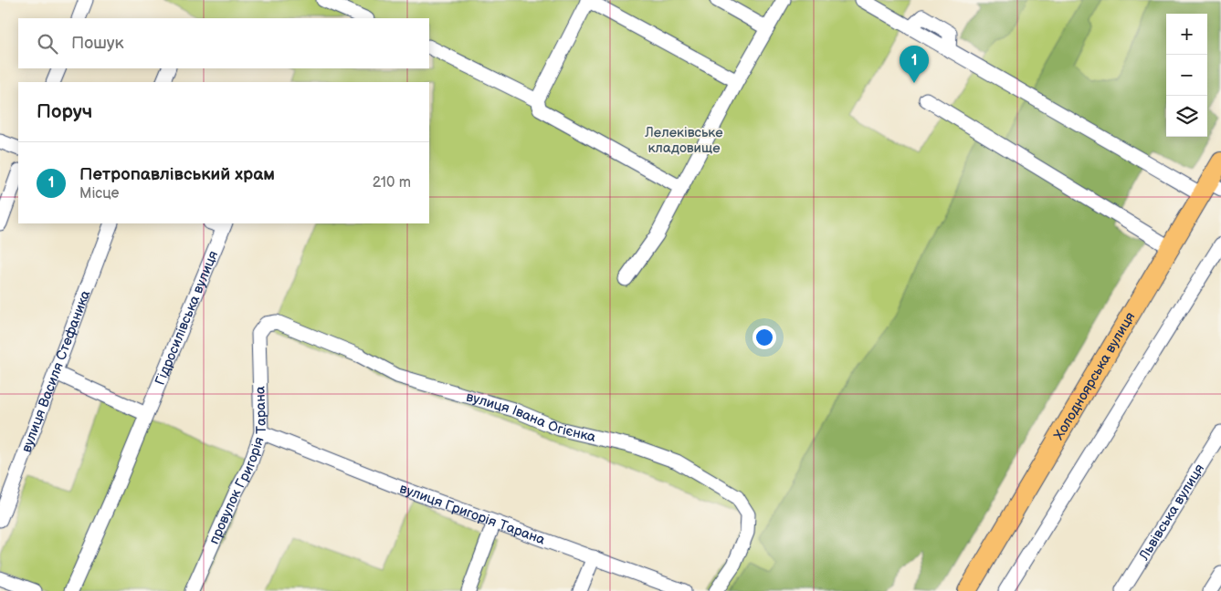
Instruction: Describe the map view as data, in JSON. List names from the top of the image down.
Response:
{
  "streets": {
    "main road": ["Холодноярська вулиця"],
    "street": [
      "Гідросилівська вулиця",
      "вулиця Василя Стефаника",
      "вулиця Івана Огієнка",
      "провулок Григорія Тарана",
      "Львівська вулиця",
      "вулиця Григорія Тарана"
    ]
  },
  "crossings": [
    ["вулиця Івана Огієнка", "провулок Григорія Тарана"],
    ["провулок Григорія Тарана", "вулиця Григорія Тарана"]
  ],
  "parks": ["Лелеківське кладовище"],
  "page": {
    "map_buttons": ["+", "−"],
    "search": "Пошук",
    "pins": "1",
    "heading": "Поруч",
    "list": [
      {
        "mark": "1",
        "name": "Петропавлівський храм",
        "note": "Місце",
        "value": "210 m"
      }
    ]
  }
}
